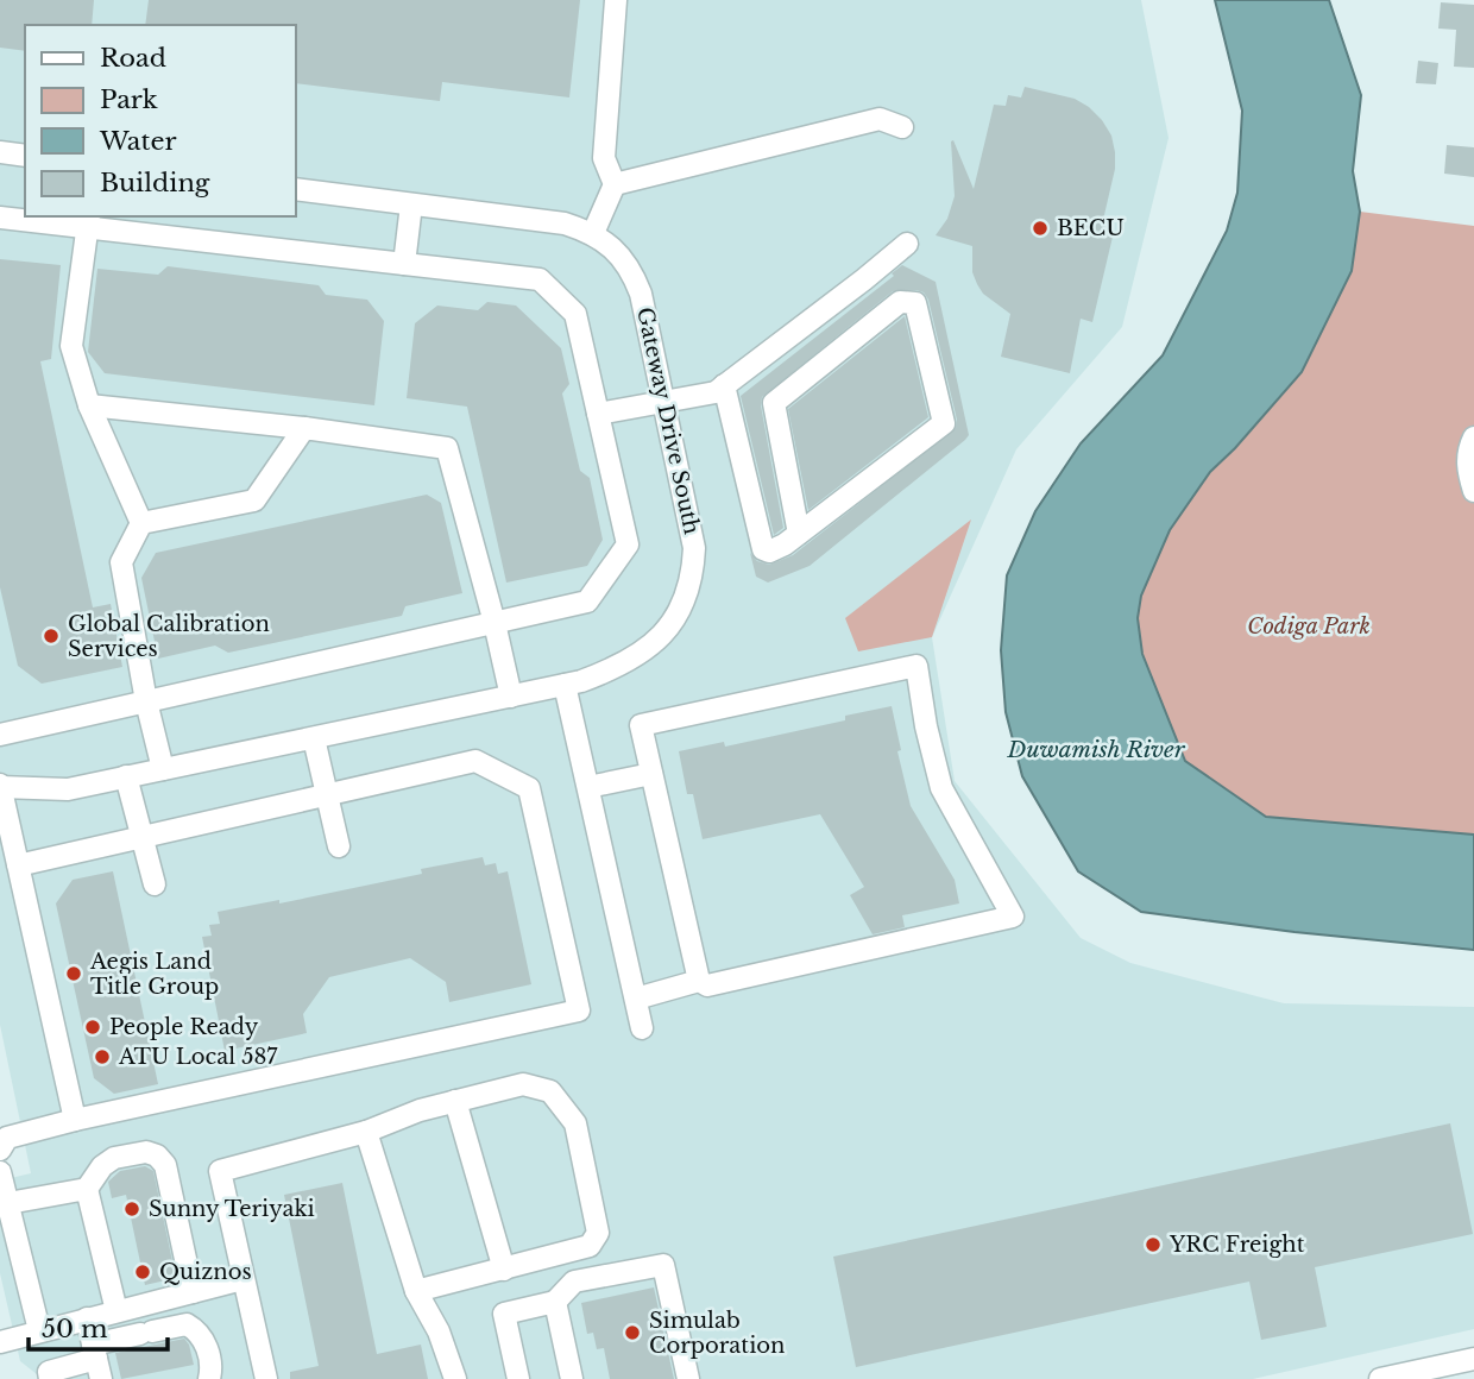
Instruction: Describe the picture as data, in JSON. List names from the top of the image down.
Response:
{
  "streets": {
    "street": ["Gateway Drive South"]
  },
  "water": ["Duwamish River"],
  "parks": ["Codiga Park"],
  "places": [
    "BECU",
    "Global Calibration Services",
    "Aegis Land Title Group",
    "People Ready",
    "ATU Local 587",
    "Sunny Teriyaki",
    "YRC Freight",
    "Quiznos",
    "Simulab Corporation"
  ],
  "legend": [
    "Road",
    "Park",
    "Water",
    "Building"
  ],
  "scale_bar": "50 m"
}
